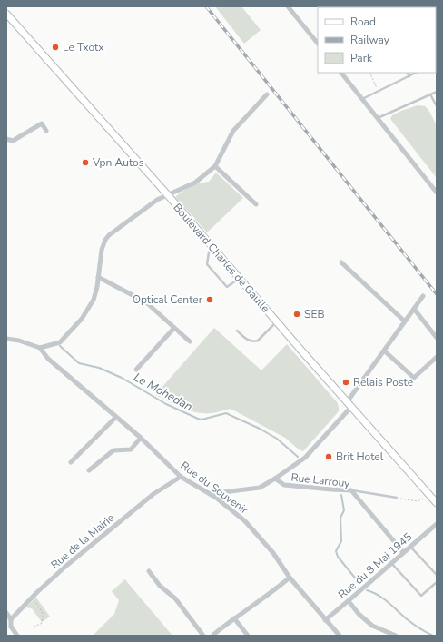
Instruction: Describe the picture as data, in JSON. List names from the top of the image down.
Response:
{
  "streets": {
    "main road": ["Boulevard Charles de Gaulle"],
    "street": [
      "Rue Larrouy",
      "Rue du Souvenir",
      "Rue de la Mairie",
      "Rue du 8 Mai 1945"
    ]
  },
  "crossings": [
    ["Rue Larrouy", "Rue du 8 Mai 1945"],
    ["Rue du Souvenir", "Rue de la Mairie"],
    ["Rue du Souvenir", "Rue du 8 Mai 1945"]
  ],
  "water": ["Le Mohedan"],
  "places": [
    "Le Txotx",
    "Vpn Autos",
    "Optical Center",
    "SEB",
    "Relais Poste",
    "Brit Hotel"
  ],
  "legend": ["Road", "Railway", "Park"]
}
